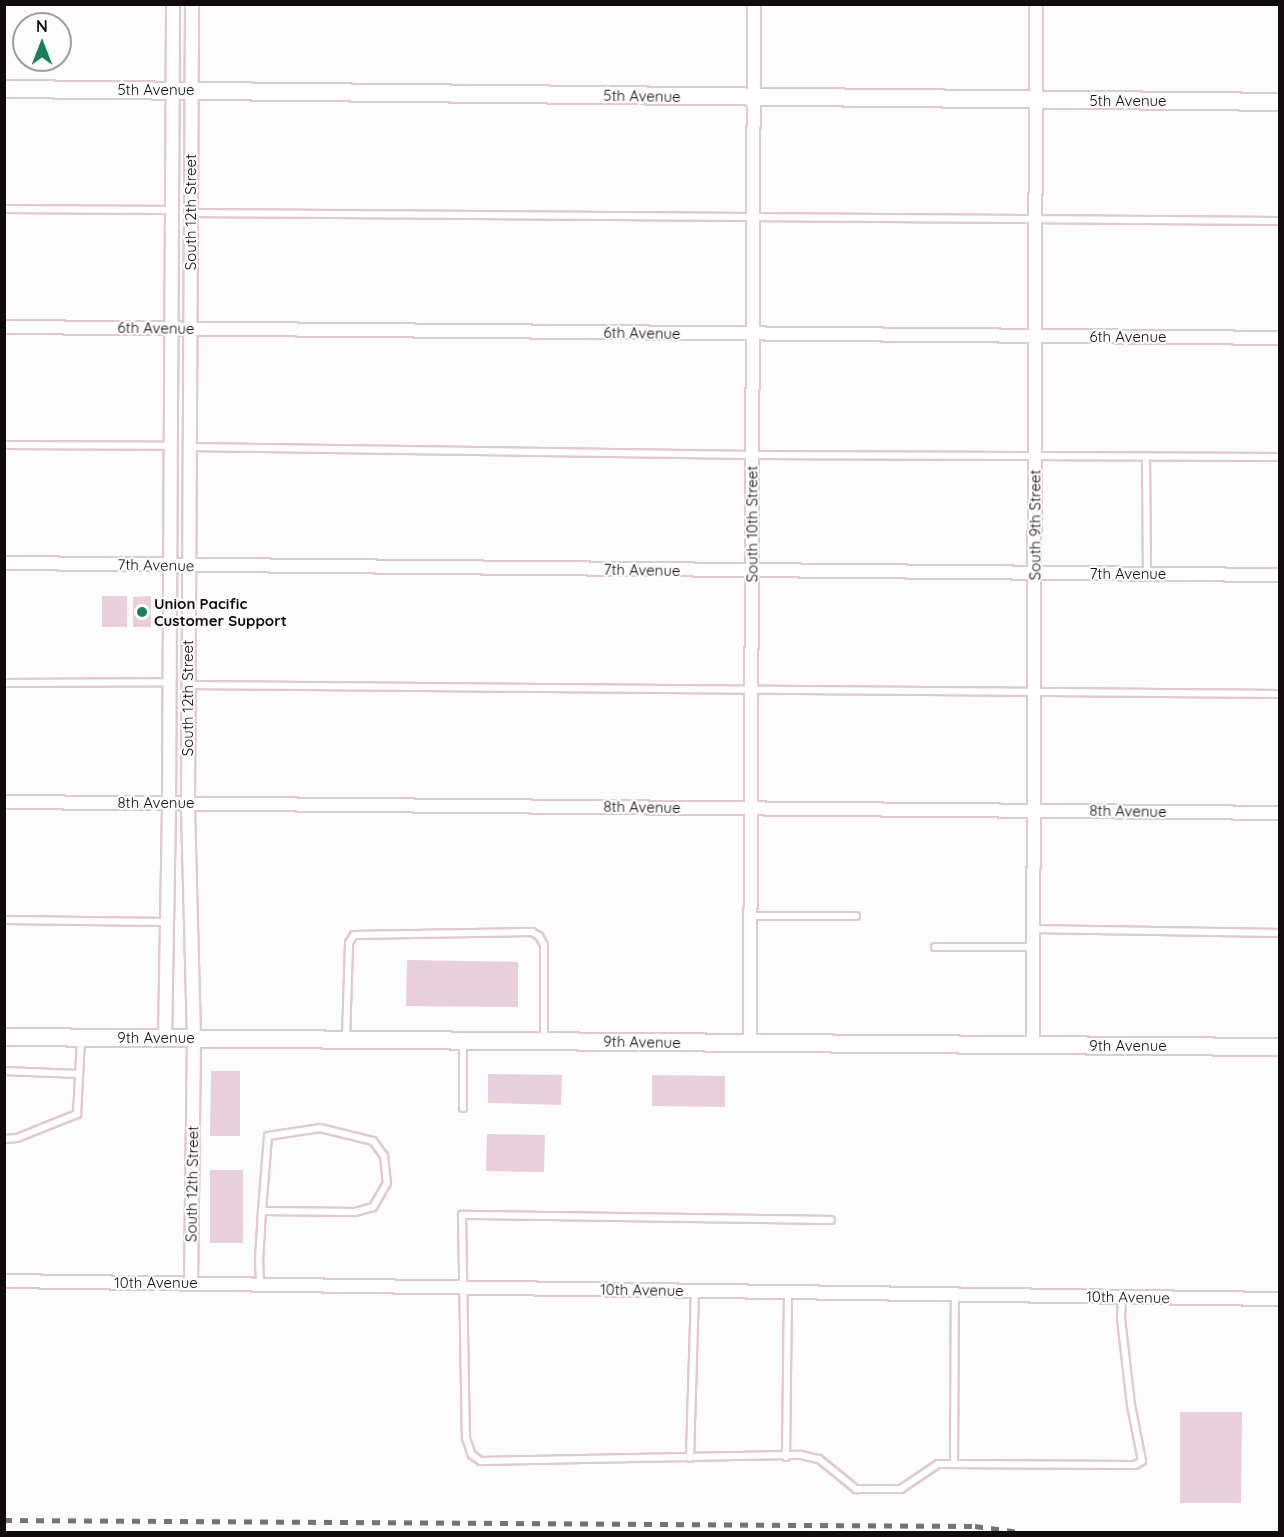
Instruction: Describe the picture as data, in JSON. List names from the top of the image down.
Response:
{
  "streets": {
    "main road": ["5th Avenue", "9th Avenue"],
    "street": [
      "South 12th Street",
      "6th Avenue",
      "South 10th Street",
      "South 9th Street",
      "7th Avenue",
      "8th Avenue",
      "10th Avenue"
    ]
  },
  "crossings": [
    ["5th Avenue", "South 12th Street"],
    ["5th Avenue", "South 10th Street"],
    ["5th Avenue", "South 9th Street"],
    ["South 12th Street", "6th Avenue"],
    ["South 12th Street", "7th Avenue"],
    ["South 12th Street", "8th Avenue"],
    ["South 12th Street", "9th Avenue"],
    ["South 12th Street", "10th Avenue"],
    ["6th Avenue", "South 10th Street"],
    ["6th Avenue", "South 9th Street"],
    ["South 10th Street", "7th Avenue"],
    ["South 10th Street", "8th Avenue"],
    ["South 10th Street", "9th Avenue"],
    ["South 9th Street", "7th Avenue"],
    ["South 9th Street", "8th Avenue"],
    ["South 9th Street", "9th Avenue"]
  ],
  "places": ["Union Pacific Customer Support"],
  "north": "top"
}
